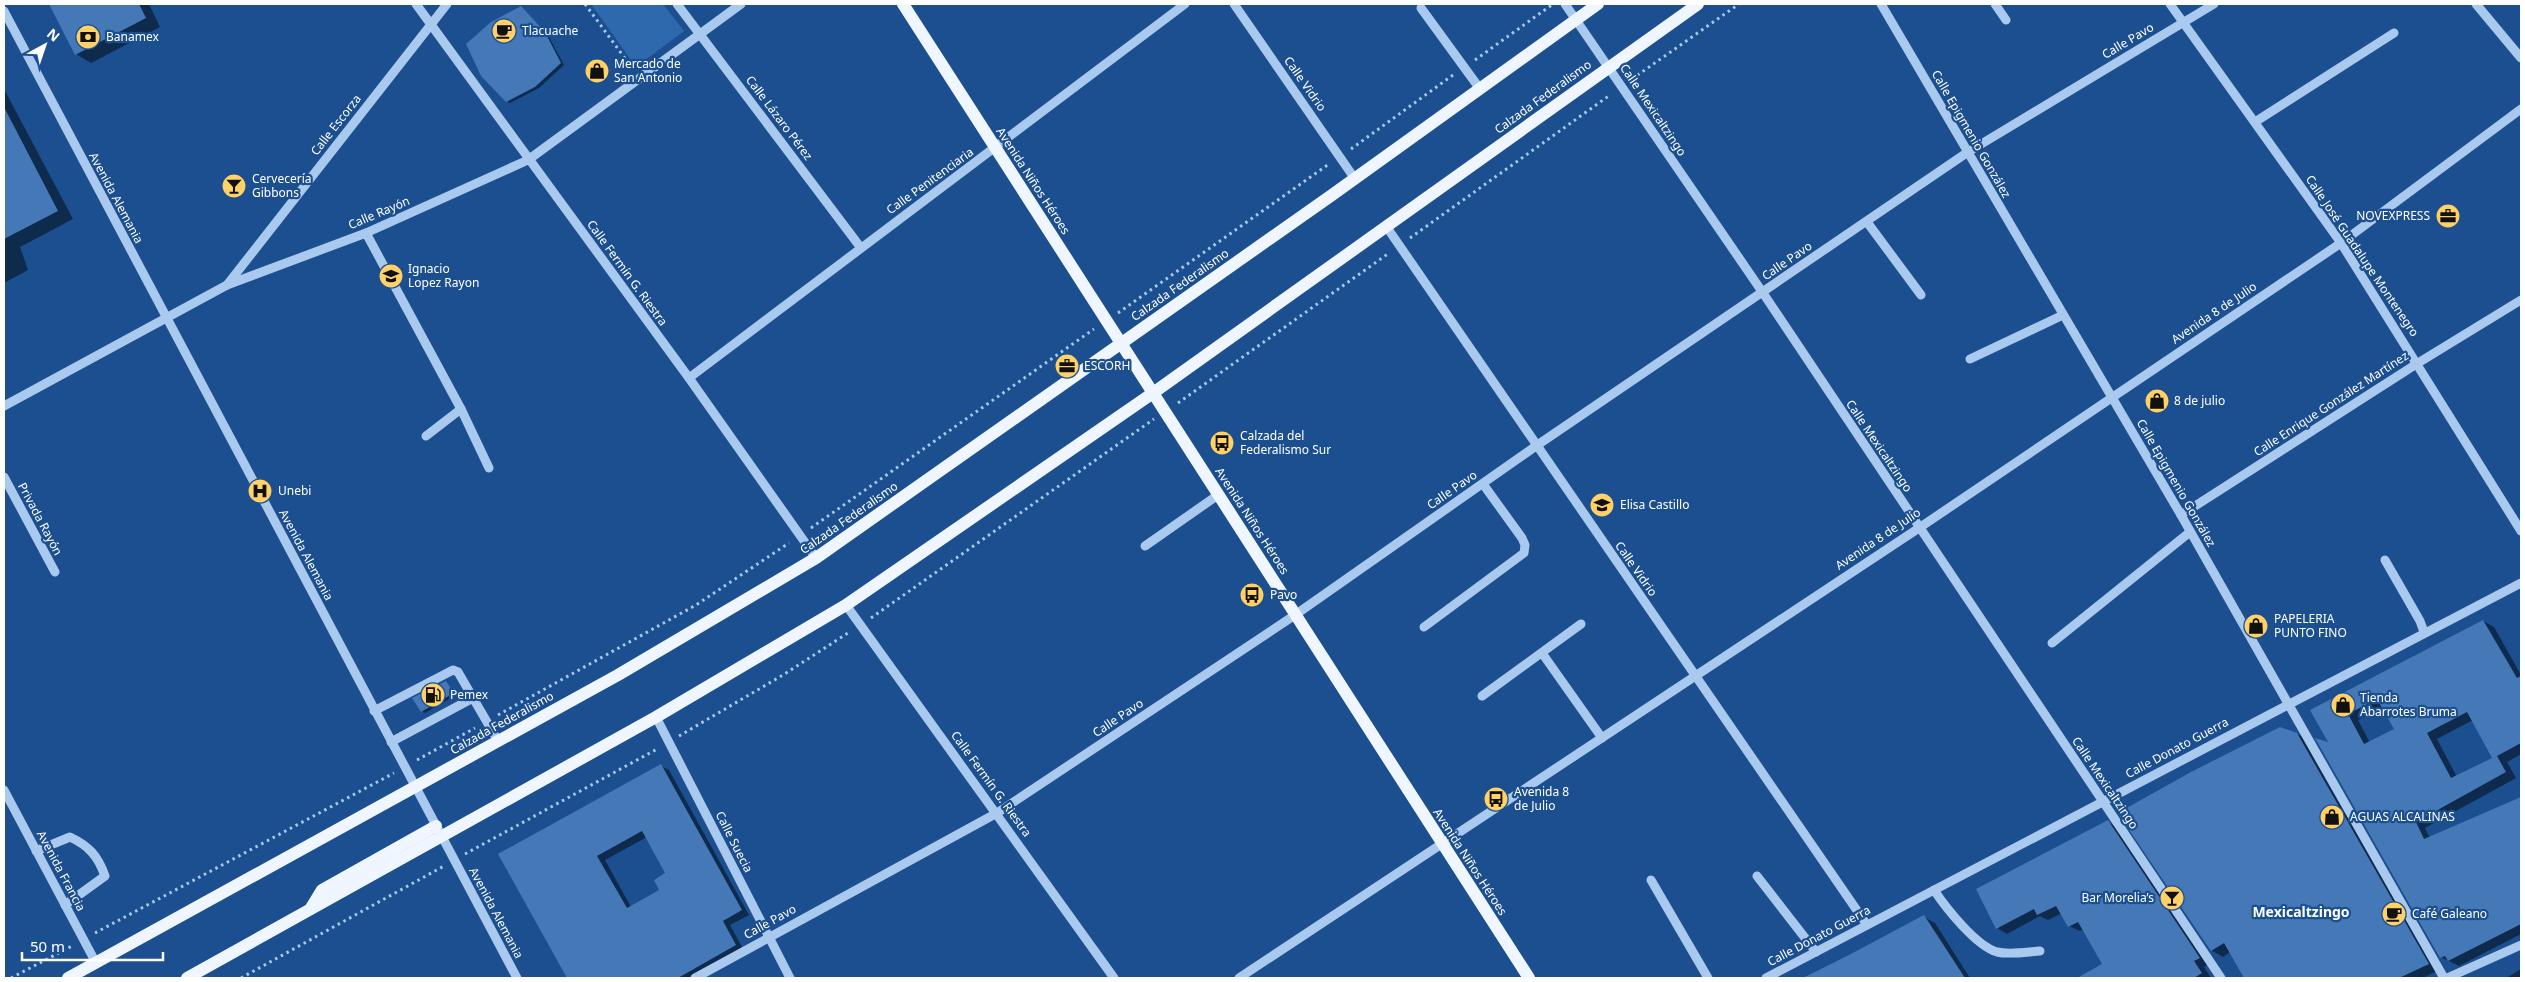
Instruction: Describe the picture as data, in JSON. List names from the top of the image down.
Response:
{
  "streets": {
    "main road": ["Calzada Federalismo", "Avenida Niños Héroes"],
    "street": [
      "Calle Pavo",
      "Calle Vidrio",
      "Calle Mexicaltzingo",
      "Calle Lázaro Pérez",
      "Calle Escorza",
      "Calle Epigmenio González",
      "Calle Penitenciaria",
      "Avenida Alemania",
      "Calle Rayón",
      "Calle José Guadalupe Montenegro",
      "Calle Fermín G. Riestra",
      "Avenida 8 de Julio",
      "Calle Enrique González Martínez",
      "Privada Rayón",
      "Calle Donato Guerra",
      "Calle Suecia",
      "Avenida Francia"
    ]
  },
  "crossings": [
    ["Calle Pavo", "Calle Vidrio"],
    ["Calle Pavo", "Calle Mexicaltzingo"],
    ["Calle Pavo", "Calle Epigmenio González"],
    ["Calle Pavo", "Avenida Niños Héroes"],
    ["Calle Pavo", "Calle José Guadalupe Montenegro"],
    ["Calle Pavo", "Calle Fermín G. Riestra"],
    ["Calle Pavo", "Calle Suecia"],
    ["Calle Vidrio", "Calzada Federalismo"],
    ["Calle Vidrio", "Avenida 8 de Julio"],
    ["Calle Vidrio", "Calle Donato Guerra"],
    ["Calzada Federalismo", "Calle Mexicaltzingo"],
    ["Calzada Federalismo", "Avenida Niños Héroes"],
    ["Calzada Federalismo", "Avenida Alemania"],
    ["Calzada Federalismo", "Calle Fermín G. Riestra"],
    ["Calzada Federalismo", "Calle Suecia"],
    ["Calzada Federalismo", "Avenida Francia"],
    ["Calle Mexicaltzingo", "Avenida 8 de Julio"],
    ["Calle Mexicaltzingo", "Calle Donato Guerra"],
    ["Calle Lázaro Pérez", "Calle Penitenciaria"],
    ["Calle Lázaro Pérez", "Calle Rayón"],
    ["Calle Escorza", "Calle Rayón"],
    ["Calle Escorza", "Calle Fermín G. Riestra"],
    ["Calle Epigmenio González", "Avenida 8 de Julio"],
    ["Calle Epigmenio González", "Calle Enrique González Martínez"],
    ["Calle Epigmenio González", "Calle Donato Guerra"],
    ["Calle Penitenciaria", "Avenida Niños Héroes"],
    ["Calle Penitenciaria", "Calle Fermín G. Riestra"],
    ["Avenida Niños Héroes", "Avenida 8 de Julio"],
    ["Avenida Alemania", "Calle Rayón"],
    ["Calle Rayón", "Calle Fermín G. Riestra"],
    ["Calle José Guadalupe Montenegro", "Avenida 8 de Julio"],
    ["Calle José Guadalupe Montenegro", "Calle Enrique González Martínez"]
  ],
  "districts": ["Mexicaltzingo"],
  "places": {
    "cafe": ["Tlacuache", "Café Galeano"],
    "bank": ["Banamex"],
    "shop": [
      "Mercado de San Antonio",
      "8 de julio",
      "PAPELERIA PUNTO FINO",
      "Tienda Abarrotes Bruma",
      "AGUAS ALCALINAS"
    ],
    "bar": ["Cervecería Gibbons", "Bar Morelia’s"],
    "office": ["NOVEXPRESS", "ESCORH"],
    "school or university": ["Ignacio Lopez Rayon", "Elisa Castillo"],
    "bus stop": ["Calzada del Federalismo Sur", "Pavo", "Avenida 8 de Julio"],
    "hospital": ["Unebi"],
    "fuel station": ["Pemex"]
  },
  "scale_bar": "50 m",
  "north": "top right"
}
